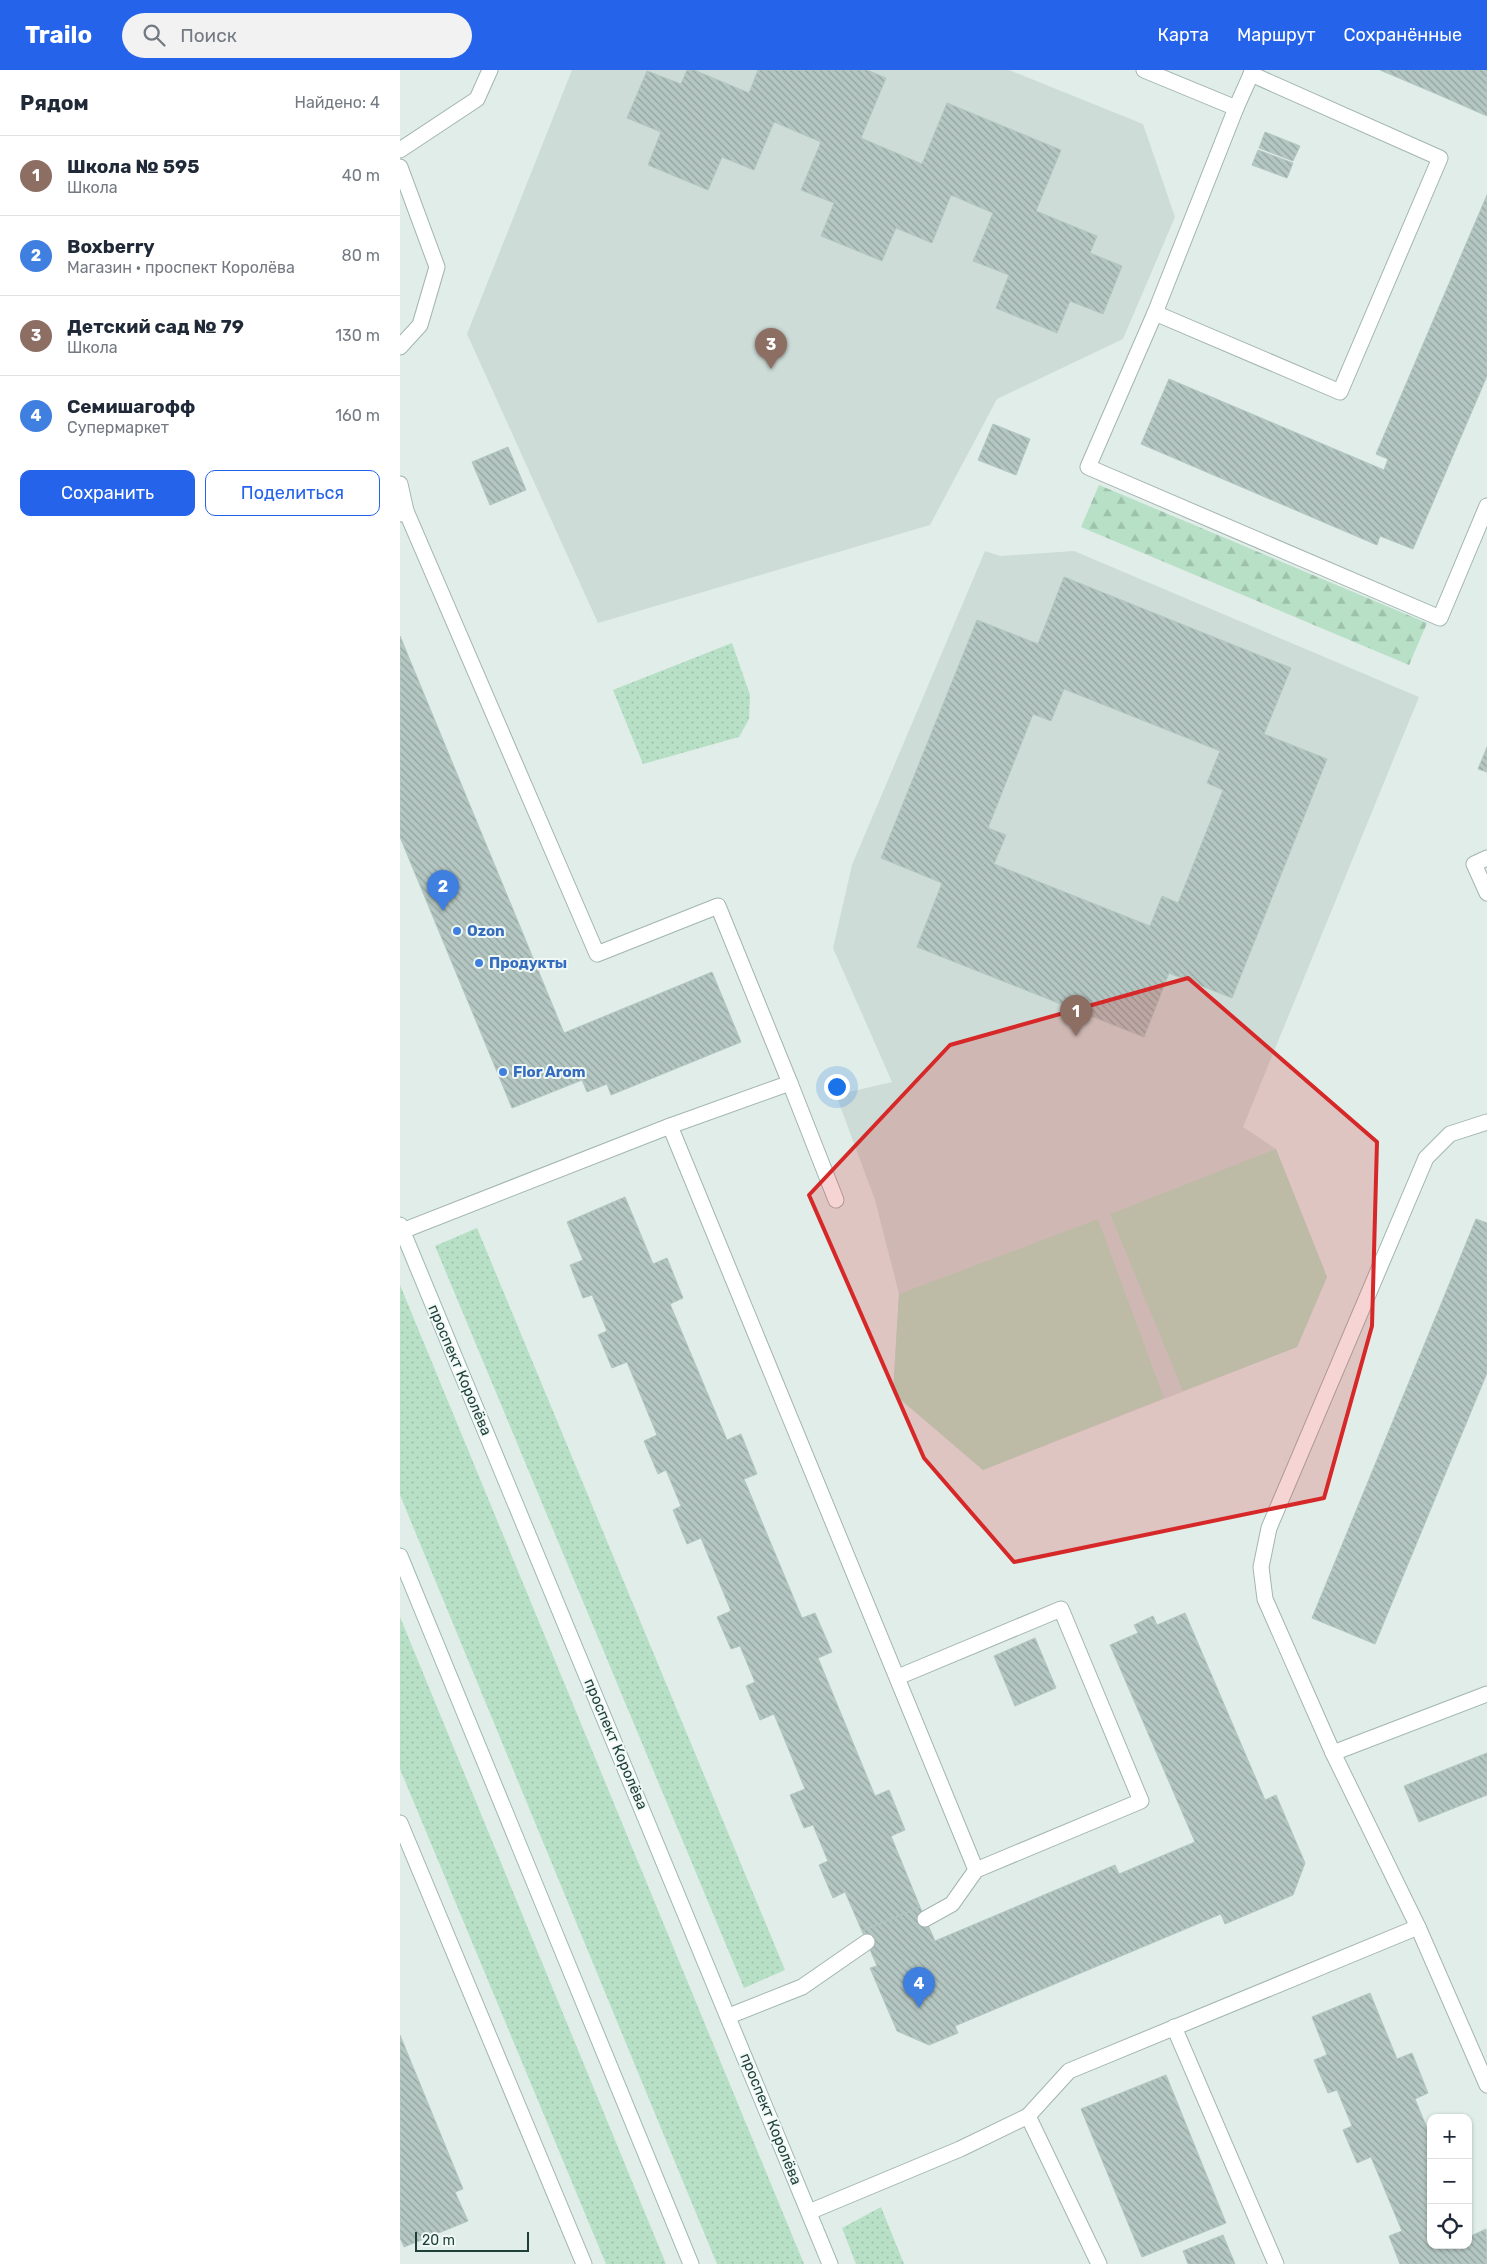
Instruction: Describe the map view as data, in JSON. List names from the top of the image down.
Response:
{
  "streets": {
    "street": ["проспект Королёва"]
  },
  "places": ["Ozon", "Продукты", "Flor Arom"],
  "scale_bar": "20 m",
  "page": {
    "header": "Trailo",
    "search": "Поиск",
    "nav": ["Карта", "Маршрут", "Сохранённые"],
    "heading": ["Рядом", "Найдено: 4"],
    "list": [
      {
        "mark": "1",
        "name": "Школа № 595",
        "note": "Школа",
        "value": "40 m"
      },
      {
        "mark": "2",
        "name": "Boxberry",
        "note": "Магазин · проспект Королёва",
        "value": "80 m"
      },
      {
        "mark": "3",
        "name": "Детский сад № 79",
        "note": "Школа",
        "value": "130 m"
      },
      {
        "mark": "4",
        "name": "Семишагофф",
        "note": "Супермаркет",
        "value": "160 m"
      }
    ],
    "pins": [
      "3",
      "2",
      "1",
      "4"
    ],
    "buttons": ["Сохранить", "Поделиться"],
    "map_buttons": ["+", "−"],
    "scale": "20 m"
  }
}
